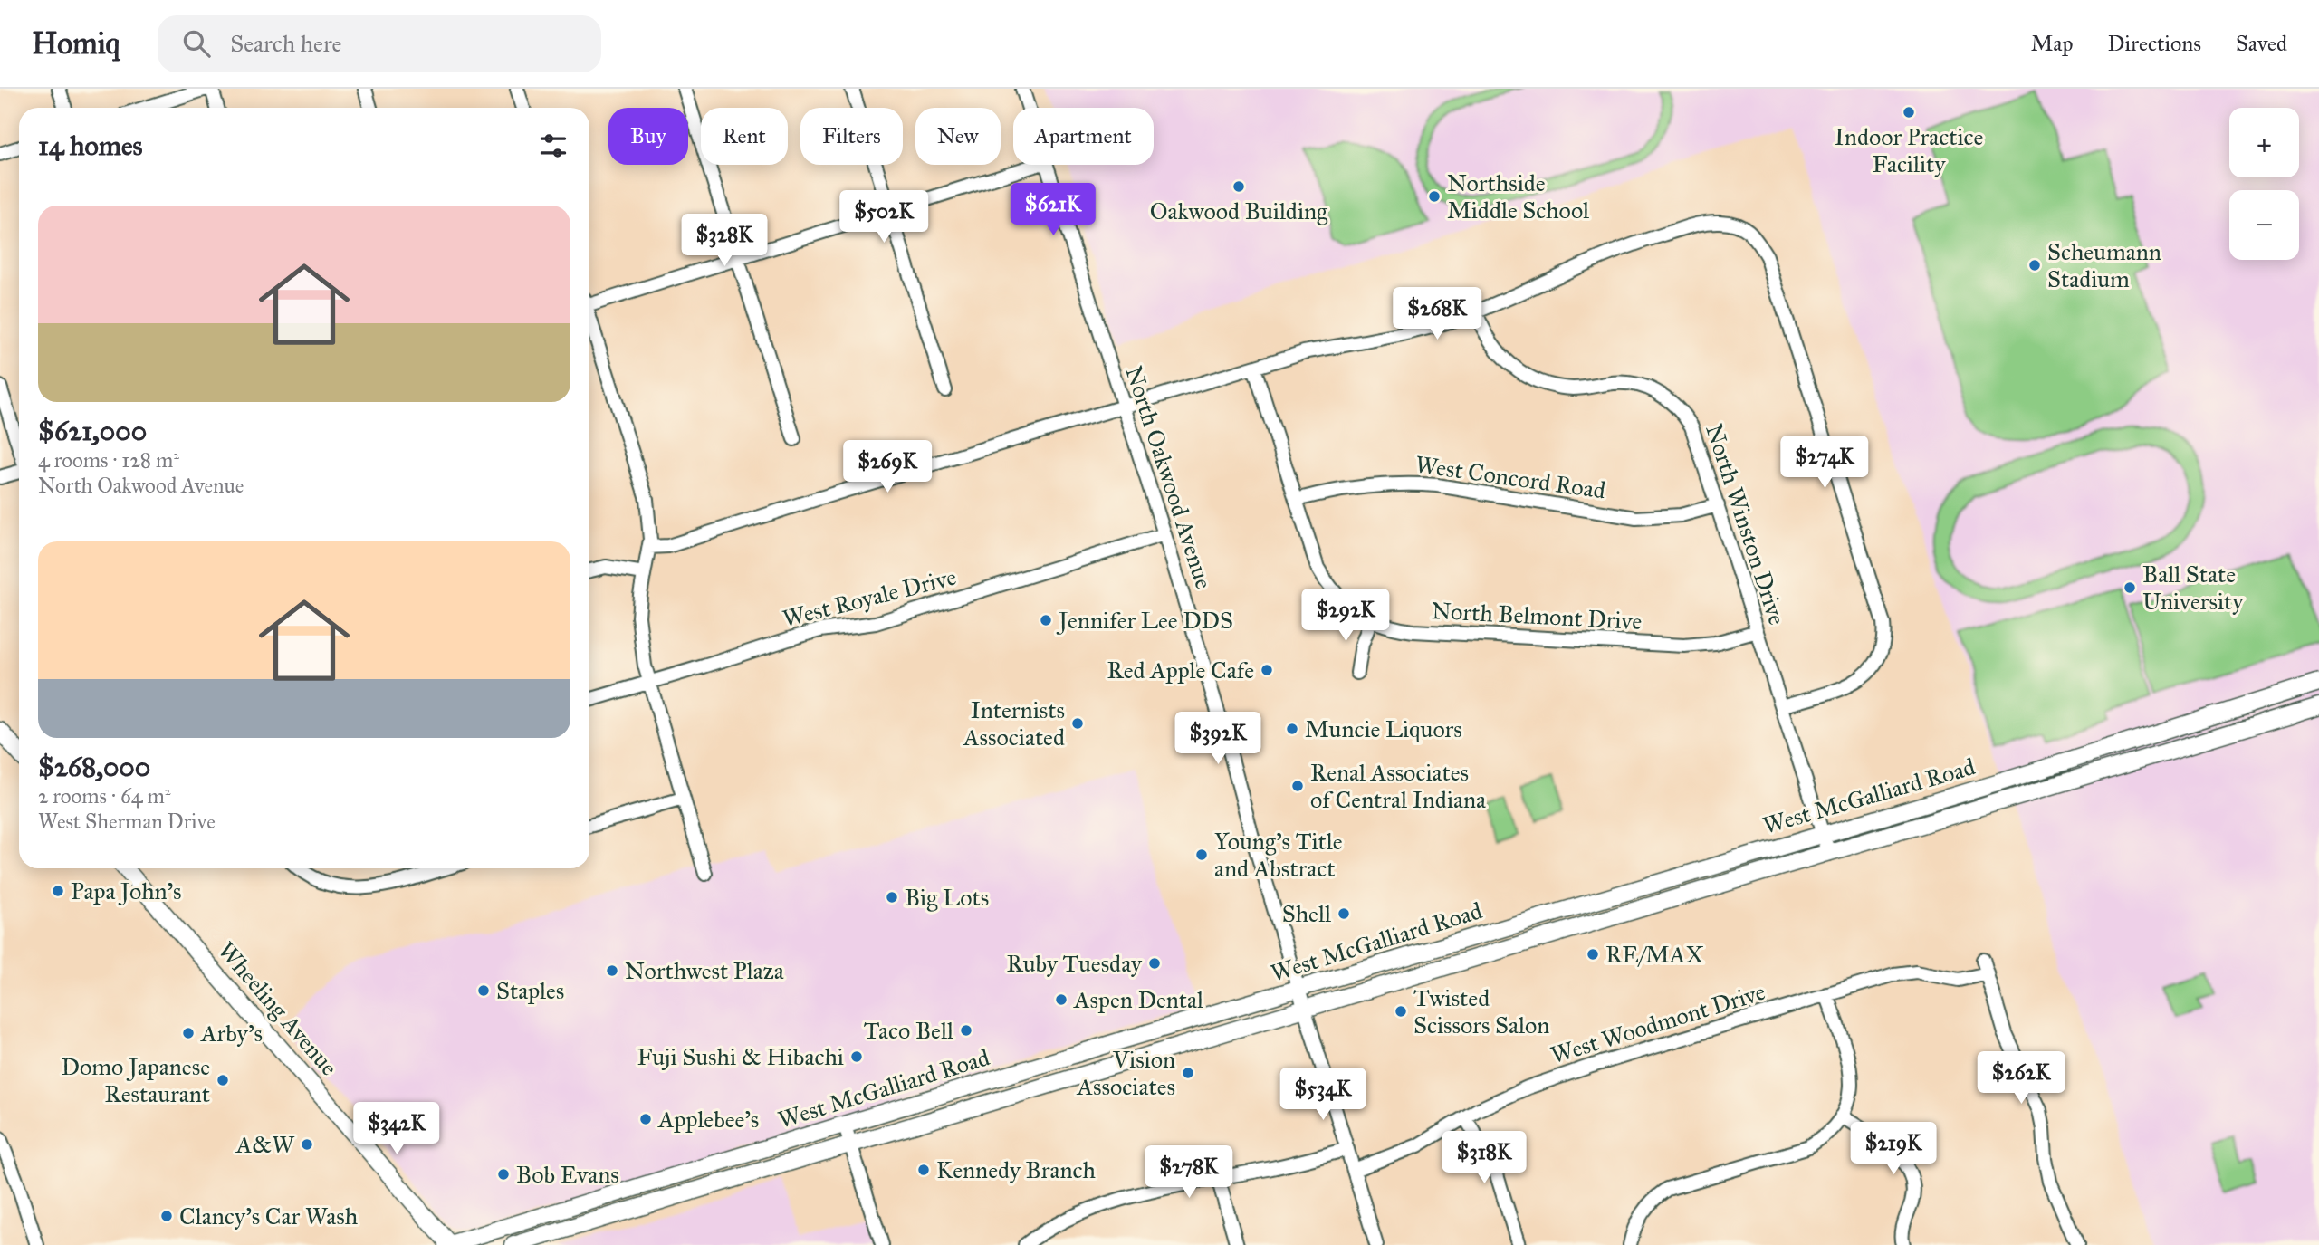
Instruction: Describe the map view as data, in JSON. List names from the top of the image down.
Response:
{
  "streets": {
    "main road": ["West McGalliard Road", "Wheeling Avenue"],
    "street": [
      "North Oakwood Avenue",
      "West Concord Road",
      "North Winston Drive",
      "West Royale Drive",
      "North Belmont Drive",
      "West Woodmont Drive"
    ]
  },
  "crossings": [
    ["North Oakwood Avenue", "West Royale Drive"],
    ["North Oakwood Avenue", "West McGalliard Road"],
    ["North Oakwood Avenue", "West Woodmont Drive"],
    ["West Concord Road", "North Winston Drive"],
    ["West Concord Road", "North Belmont Drive"],
    ["North Winston Drive", "North Belmont Drive"],
    ["North Winston Drive", "West McGalliard Road"],
    ["West McGalliard Road", "Wheeling Avenue"]
  ],
  "places": [
    "Indoor Practice Facility",
    "Oakwood Building",
    "Northside Middle School",
    "Scheumann Stadium",
    "Ball State University",
    "Jennifer Lee DDS",
    "Red Apple Cafe",
    "Internists Associated",
    "Muncie Liquors",
    "Renal Associates of Central Indiana",
    "Young's Title and Abstract",
    "Papa John's",
    "Big Lots",
    "Shell",
    "RE/MAX",
    "Ruby Tuesday",
    "Northwest Plaza",
    "Staples",
    "Aspen Dental",
    "Twisted Scissors Salon",
    "Taco Bell",
    "Arby's",
    "Fuji Sushi & Hibachi",
    "Vision Associates",
    "Domo Japanese Restaurant",
    "Applebee's",
    "A&W",
    "Kennedy Branch",
    "Bob Evans",
    "Clancy's Car Wash"
  ],
  "page": {
    "header": "Homiq",
    "search": "Search here",
    "nav": ["Map", "Directions", "Saved"],
    "map_buttons": ["+", "−"],
    "chip": [
      "Buy",
      "Rent",
      "Filters",
      "New",
      "Apartment"
    ],
    "heading": "14 homes",
    "price": [
      "$621K",
      "$502K",
      "$328K",
      "$268K",
      "$274K",
      "$269K",
      "$292K",
      "$392K",
      "$262K",
      "$534K",
      "$342K",
      "$219K",
      "$318K",
      "$278K"
    ],
    "list": [
      {
        "name": "$621,000",
        "note": "4 rooms · 128 m² · North Oakwood Avenue"
      },
      {
        "name": "$268,000",
        "note": "2 rooms · 64 m² · West Sherman Drive"
      }
    ]
  }
}
